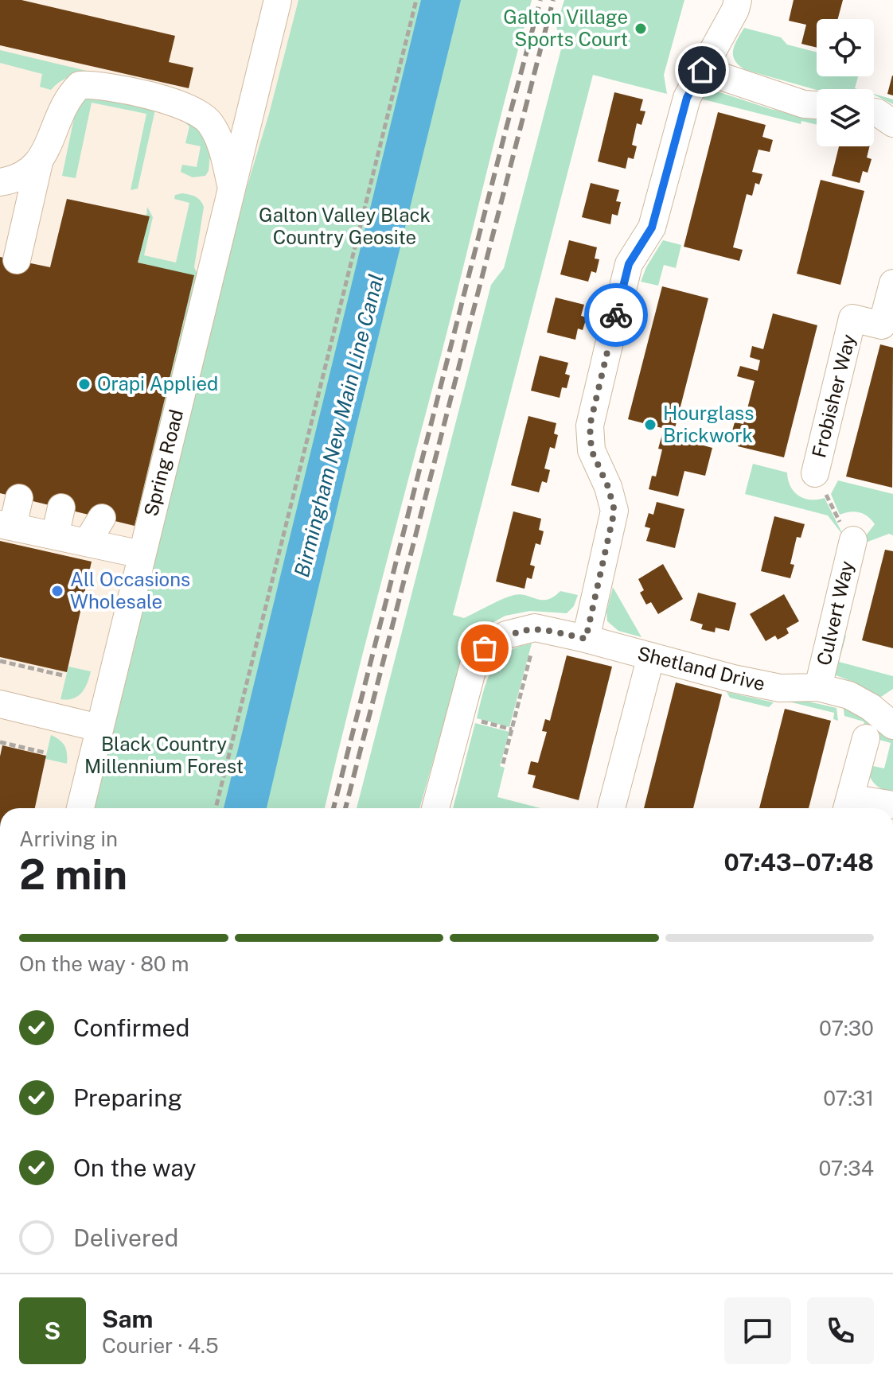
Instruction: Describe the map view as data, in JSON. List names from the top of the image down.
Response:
{
  "streets": {
    "street": [
      "Frobisher Way",
      "Spring Road",
      "Culvert Way",
      "Shetland Drive"
    ]
  },
  "crossings": [
    ["Culvert Way", "Shetland Drive"]
  ],
  "water": ["Birmingham New Main Line Canal"],
  "parks": ["Galton Valley Black Country Geosite", "Black Country Millennium Forest"],
  "places": [
    "Galton Village Sports Court",
    "Orapi Applied",
    "Hourglass Brickwork",
    "All Occasions Wholesale"
  ],
  "page": {
    "heading": ["2 min", "Arriving in", "07:43–07:48"],
    "panel": ["Sam", "Courier · 4.5"],
    "bar": "On the way · 80 m",
    "list": [
      ["Confirmed", "07:30"],
      ["Preparing", "07:31"],
      ["On the way", "07:34"],
      "Delivered"
    ],
    "round": "S"
  }
}
